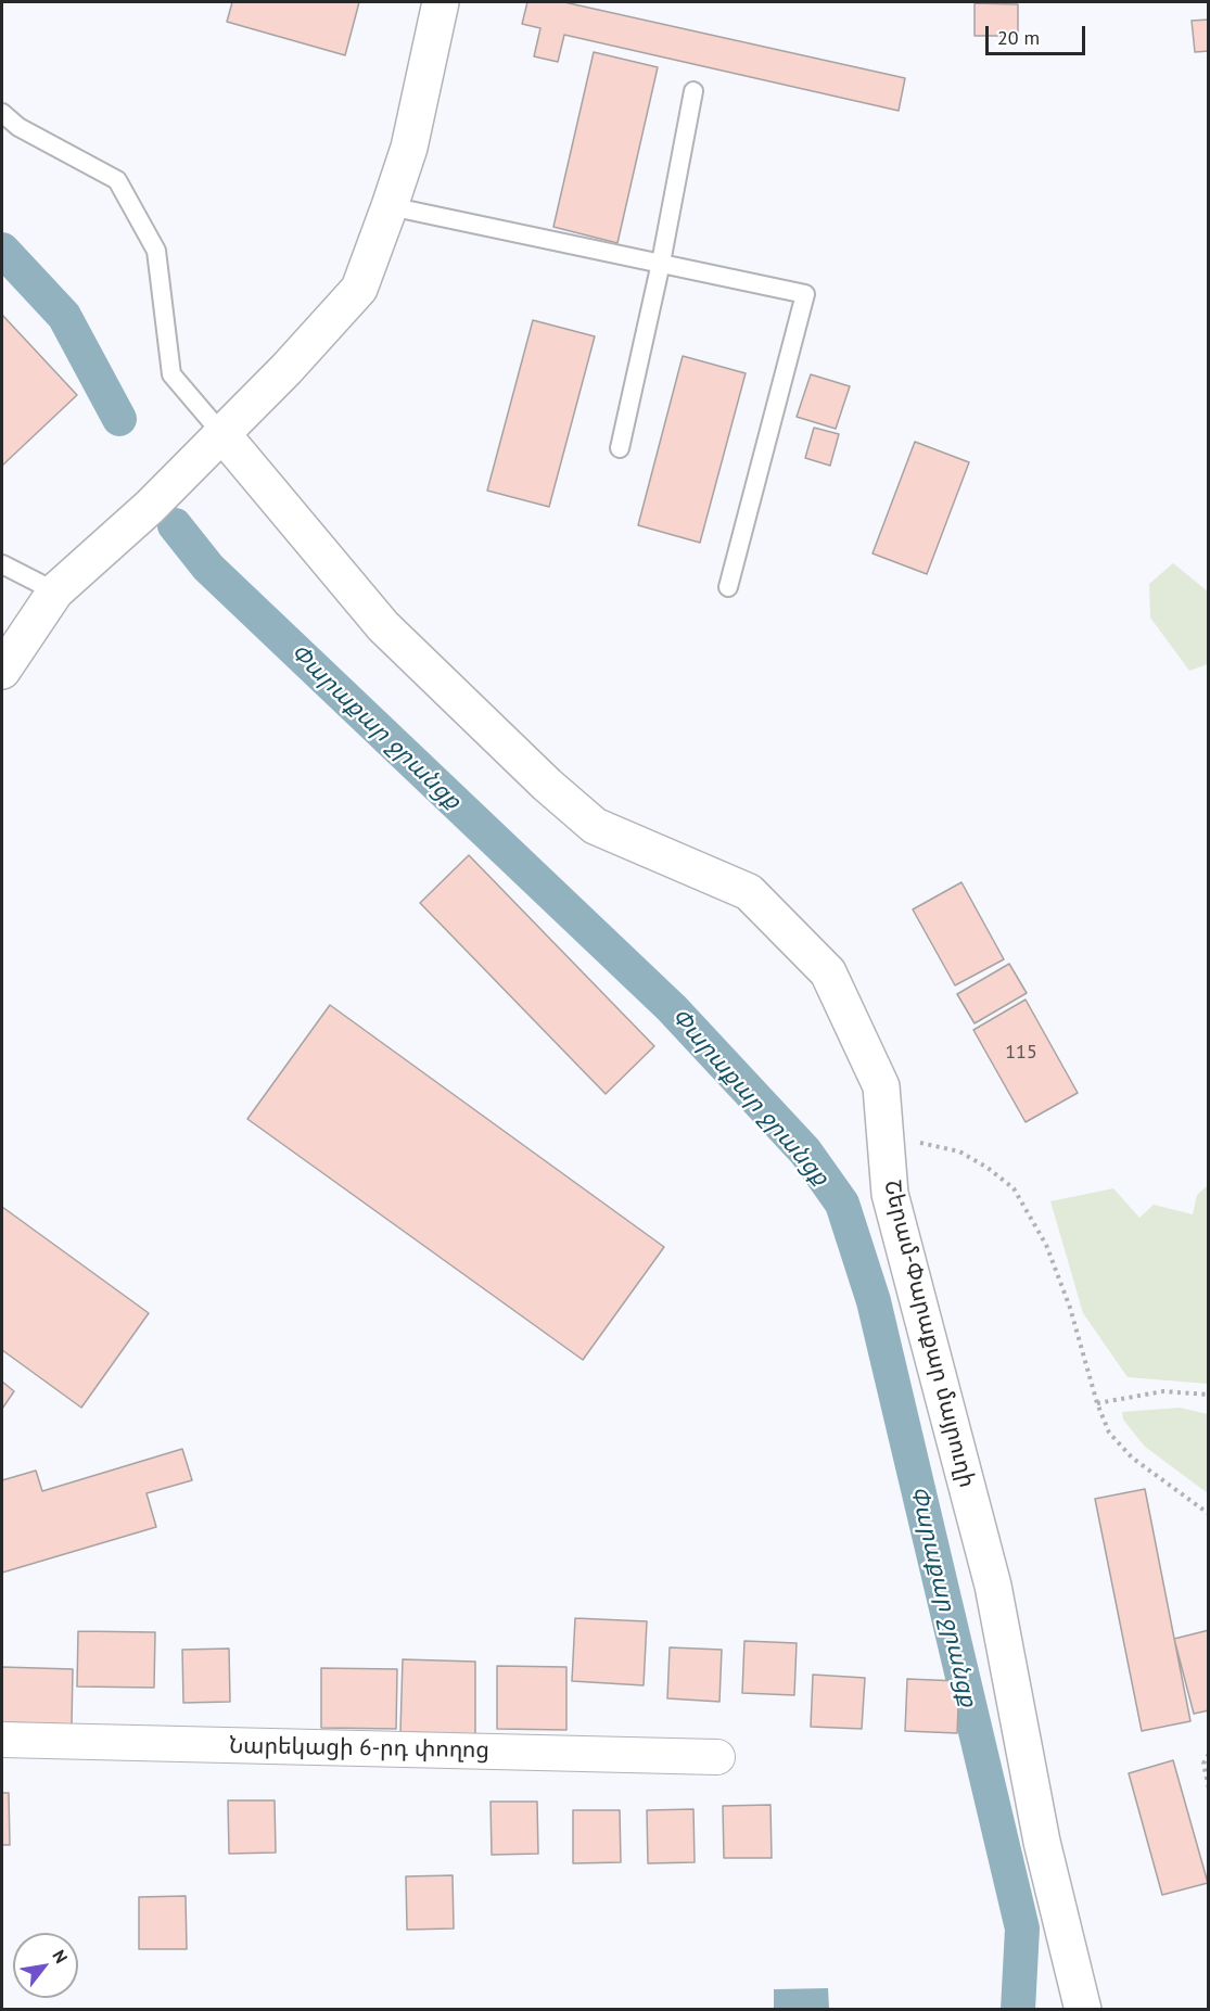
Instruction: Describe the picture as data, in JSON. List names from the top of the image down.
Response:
{
  "streets": {
    "street": ["Շերամ-Փարաքար մայրուղի", "Նարեկացի 6-րդ փողոց"]
  },
  "water": ["Փարաքար ջրանցք"],
  "house_numbers": ["115"],
  "scale_bar": "20 m",
  "north": "top right"
}
